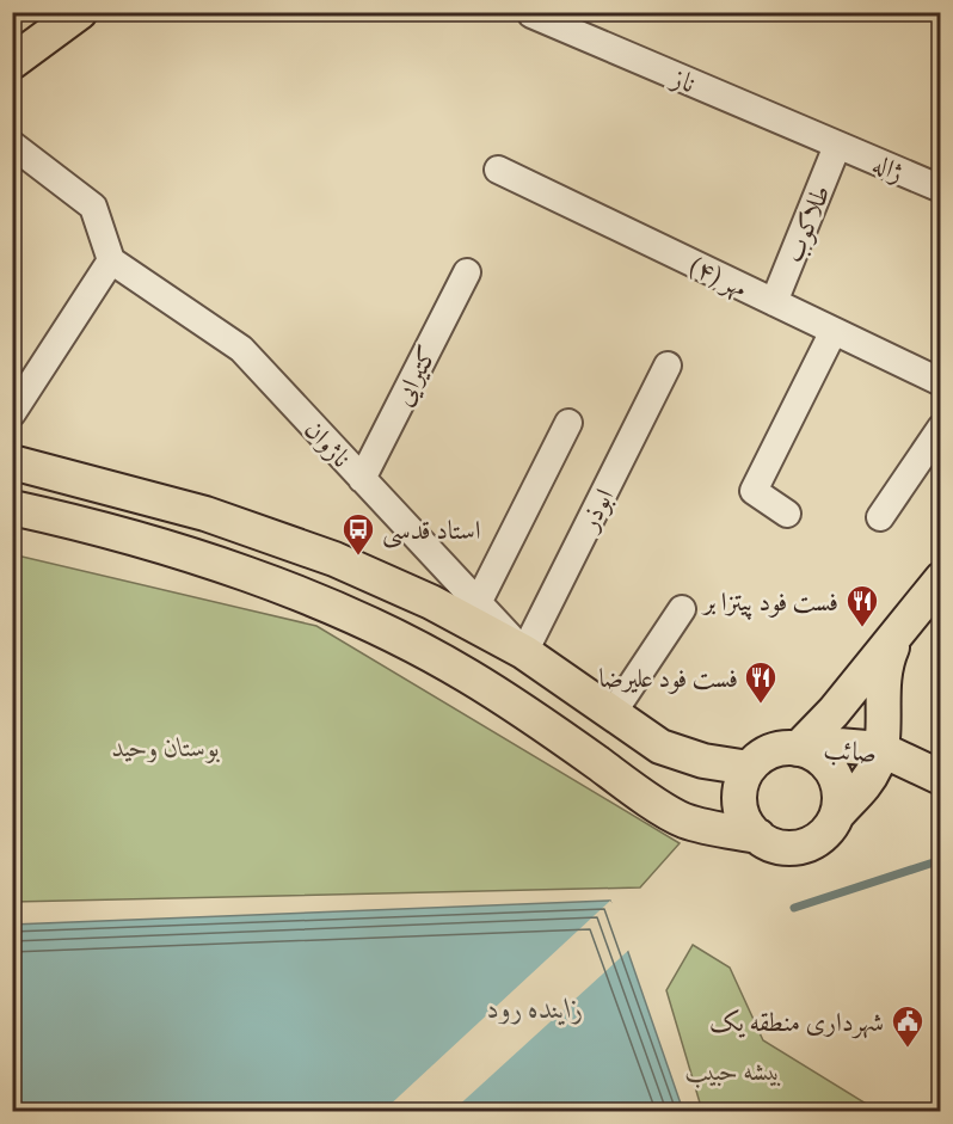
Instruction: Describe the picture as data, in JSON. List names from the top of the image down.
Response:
{
  "streets": {
    "main road": ["صائب"],
    "street": [
      "ناز",
      "ژاله",
      "طلاکوب",
      "مهر (۴)",
      "کتیرایی",
      "ناژوان",
      "ابوذر"
    ]
  },
  "crossings": [
    ["ناز", "ژاله"],
    ["ناز", "طلاکوب"],
    ["ژاله", "طلاکوب"],
    ["طلاکوب", "مهر (۴)"],
    ["کتیرایی", "ناژوان"],
    ["ناژوان", "ابوذر"]
  ],
  "water": ["زاینده رود"],
  "parks": ["بوستان وحید", "بیشه حبیب"],
  "places": {
    "bus stop": ["استاد قدسی"],
    "restaurant": ["فست فود پیتزا بر", "فست فود علیرضا"],
    "public building": ["شهرداری منطقه یک"]
  }
}
